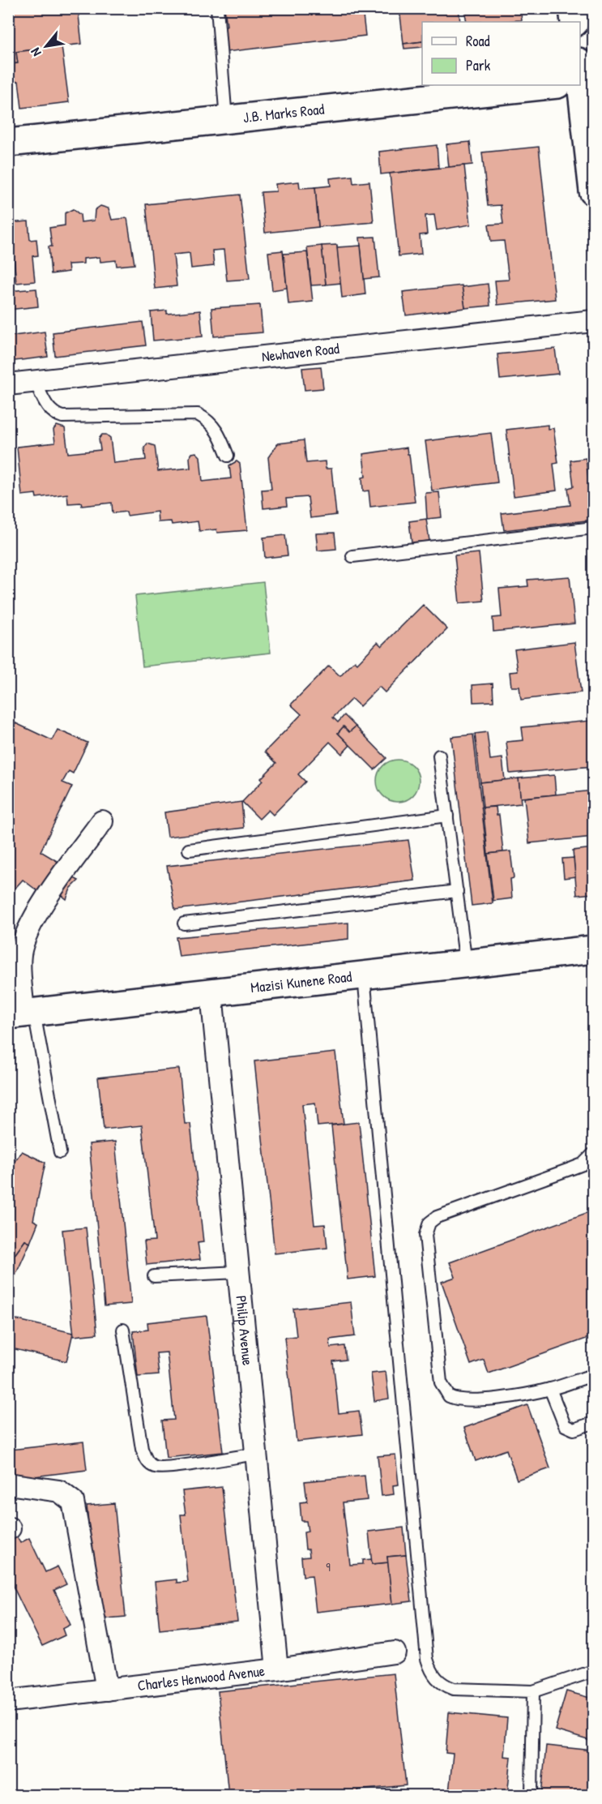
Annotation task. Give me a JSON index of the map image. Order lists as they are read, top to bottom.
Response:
{
  "streets": {
    "street": [
      "J.B. Marks Road",
      "Newhaven Road",
      "Mazisi Kunene Road",
      "Philip Avenue",
      "Charles Henwood Avenue"
    ]
  },
  "crossings": [
    ["Mazisi Kunene Road", "Philip Avenue"],
    ["Philip Avenue", "Charles Henwood Avenue"]
  ],
  "house_numbers": ["9"],
  "legend": ["Road", "Park"],
  "north": "bottom left"
}
